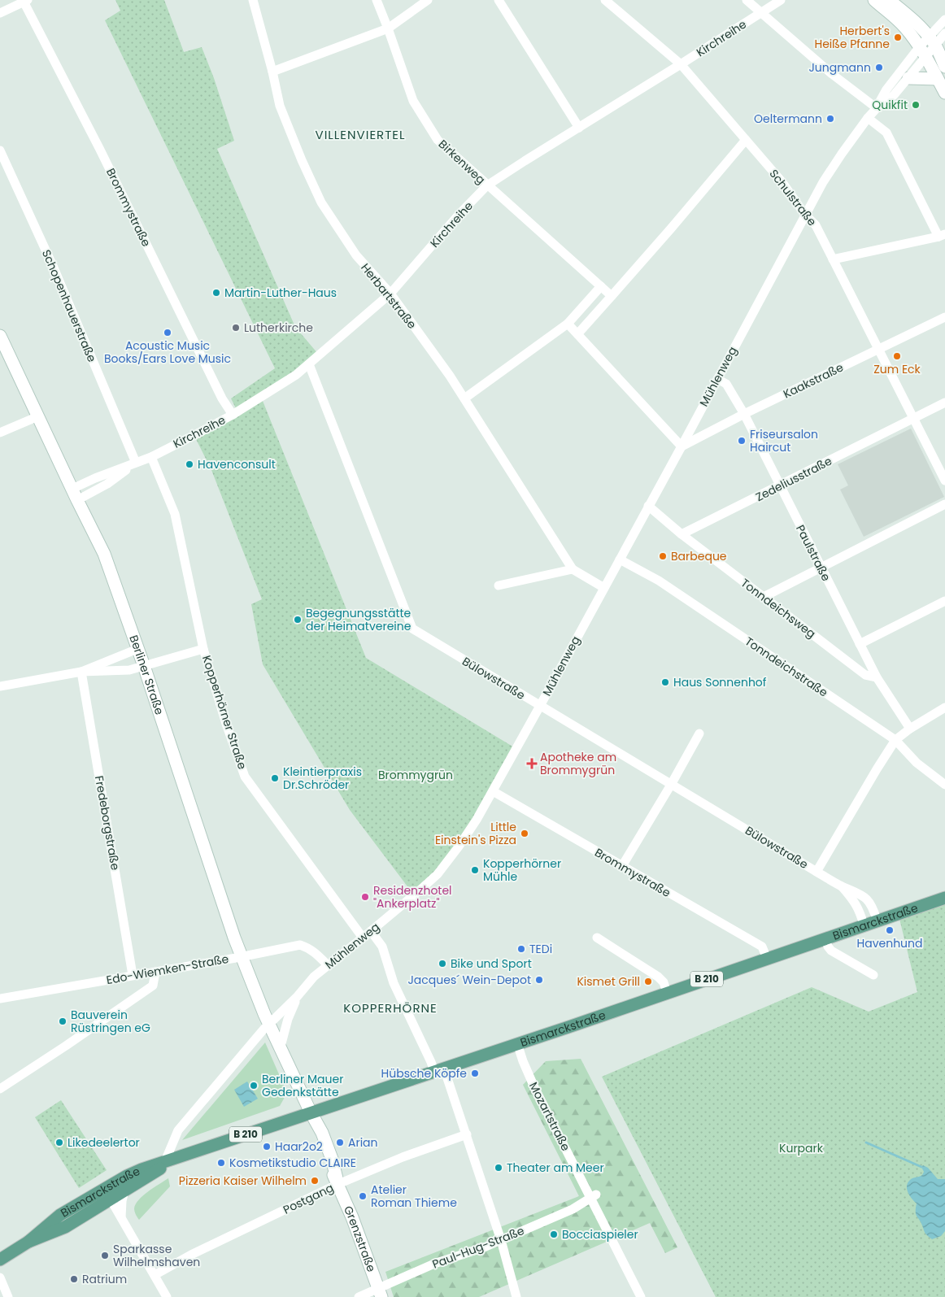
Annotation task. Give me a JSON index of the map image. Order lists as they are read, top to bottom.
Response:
{
  "streets": {
    "main road": [
      "Berliner Straße",
      "Bismarckstraße",
      "B 210",
      "Grenzstraße"
    ],
    "street": [
      "Kirchreihe",
      "Birkenweg",
      "Schulstraße",
      "Brommystraße",
      "Herbartstraße",
      "Schopenhauerstraße",
      "Mühlenweg",
      "Kaakstraße",
      "Zedeliusstraße",
      "Paulstraße",
      "Tonndeichsweg",
      "Tonndeichstraße",
      "Bülowstraße",
      "Kopperhörner Straße",
      "Fredeborgstraße",
      "Edo-Wiemken-Straße",
      "Mozartstraße",
      "Postgang",
      "Paul-Hug-Straße"
    ]
  },
  "crossings": [
    ["Kirchreihe", "Birkenweg"],
    ["Kirchreihe", "Schulstraße"],
    ["Kirchreihe", "Brommystraße"],
    ["Kirchreihe", "Herbartstraße"],
    ["Kirchreihe", "Schopenhauerstraße"],
    ["Kirchreihe", "Berliner Straße"],
    ["Kirchreihe", "Bülowstraße"],
    ["Kirchreihe", "Kopperhörner Straße"],
    ["Schulstraße", "Mühlenweg"],
    ["Schulstraße", "Kaakstraße"],
    ["Schulstraße", "Zedeliusstraße"],
    ["Brommystraße", "Mühlenweg"],
    ["Brommystraße", "Bismarckstraße"],
    ["Herbartstraße", "Mühlenweg"],
    ["Mühlenweg", "Kaakstraße"],
    ["Mühlenweg", "Paulstraße"],
    ["Mühlenweg", "Tonndeichstraße"],
    ["Mühlenweg", "Berliner Straße"],
    ["Mühlenweg", "Bülowstraße"],
    ["Mühlenweg", "Kopperhörner Straße"],
    ["Mühlenweg", "Bismarckstraße"],
    ["Mühlenweg", "Edo-Wiemken-Straße"],
    ["Kaakstraße", "Paulstraße"],
    ["Zedeliusstraße", "Paulstraße"],
    ["Zedeliusstraße", "Tonndeichsweg"],
    ["Paulstraße", "Tonndeichsweg"],
    ["Berliner Straße", "Edo-Wiemken-Straße"],
    ["Berliner Straße", "Grenzstraße"],
    ["Bülowstraße", "Bismarckstraße"],
    ["Fredeborgstraße", "Edo-Wiemken-Straße"],
    ["Bismarckstraße", "Mozartstraße"],
    ["Bismarckstraße", "Grenzstraße"],
    ["Mozartstraße", "Paul-Hug-Straße"],
    ["Postgang", "Grenzstraße"],
    ["Grenzstraße", "Paul-Hug-Straße"]
  ],
  "districts": ["VILLENVIERTEL", "KOPPERHÖRNE"],
  "parks": ["Brommygrün", "Kurpark"],
  "places": {
    "other": [
      "Herbert's Heiße Pfanne",
      "Jungmann",
      "Quikfit",
      "Oeltermann",
      "Martin-Luther-Haus",
      "Lutherkirche",
      "Acoustic Music Books/Ears Love Music",
      "Zum Eck",
      "Friseursalon Haircut",
      "Havenconsult",
      "Barbeque",
      "Begegnungsstätte der Heimatvereine",
      "Haus Sonnenhof",
      "Kleintierpraxis Dr.Schröder",
      "Little Einstein's Pizza",
      "Kopperhörner Mühle",
      "Residenzhotel \"Ankerplatz\"",
      "Havenhund",
      "TEDi",
      "Bike und Sport",
      "Jacques´ Wein-Depot",
      "Kismet Grill",
      "Bauverein Rüstringen eG",
      "Hübsche Köpfe",
      "Berliner Mauer Gedenkstätte",
      "Likedeelertor",
      "Arian",
      "Haar2o2",
      "Kosmetikstudio CLAIRE",
      "Theater am Meer",
      "Pizzeria Kaiser Wilhelm",
      "Atelier Roman Thieme",
      "Bocciaspieler",
      "Sparkasse Wilhelmshaven",
      "Ratrium"
    ],
    "health": ["Apotheke am Brommygrün"]
  }
}
